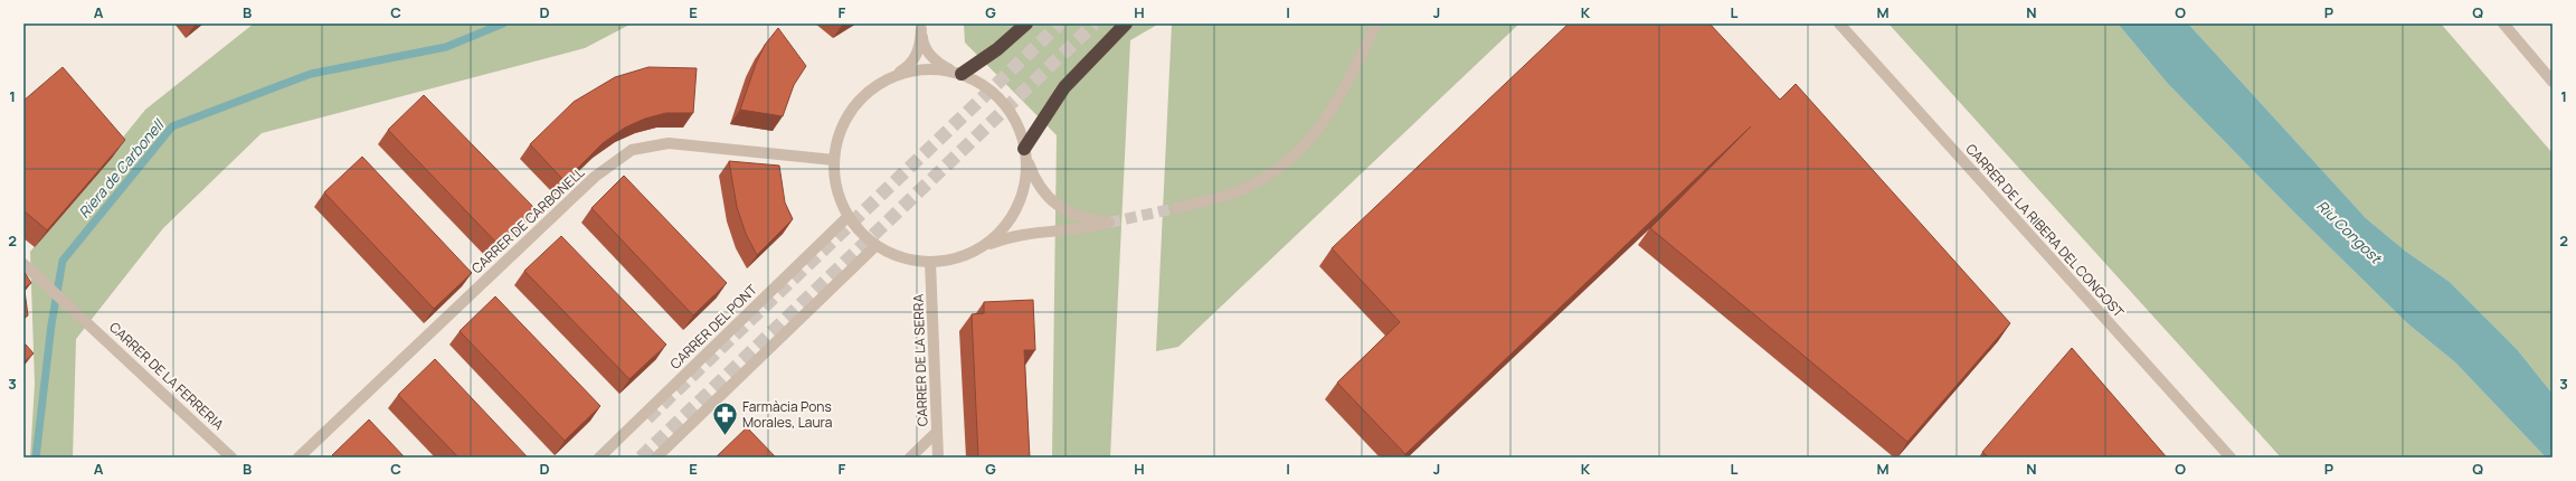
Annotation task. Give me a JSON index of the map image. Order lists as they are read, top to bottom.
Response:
{
  "streets": {
    "street": [
      "CARRER DE CARBONELL",
      "CARRER DE LA RIBERA DEL CONGOST",
      "CARRER DEL PONT",
      "CARRER DE LA SERRA",
      "CARRER DE LA FERRERIA"
    ]
  },
  "water": ["Riera de Carbonell", "Riu Congost"],
  "places": {
    "pharmacy": ["Farmàcia Pons Morales, Laura"]
  },
  "grid": {
    "columns": [
      "A",
      "B",
      "C",
      "D",
      "E",
      "F",
      "G",
      "H",
      "I",
      "J",
      "K",
      "L",
      "M",
      "N",
      "O",
      "P",
      "Q"
    ],
    "rows": ["1", "2", "3"]
  }
}
